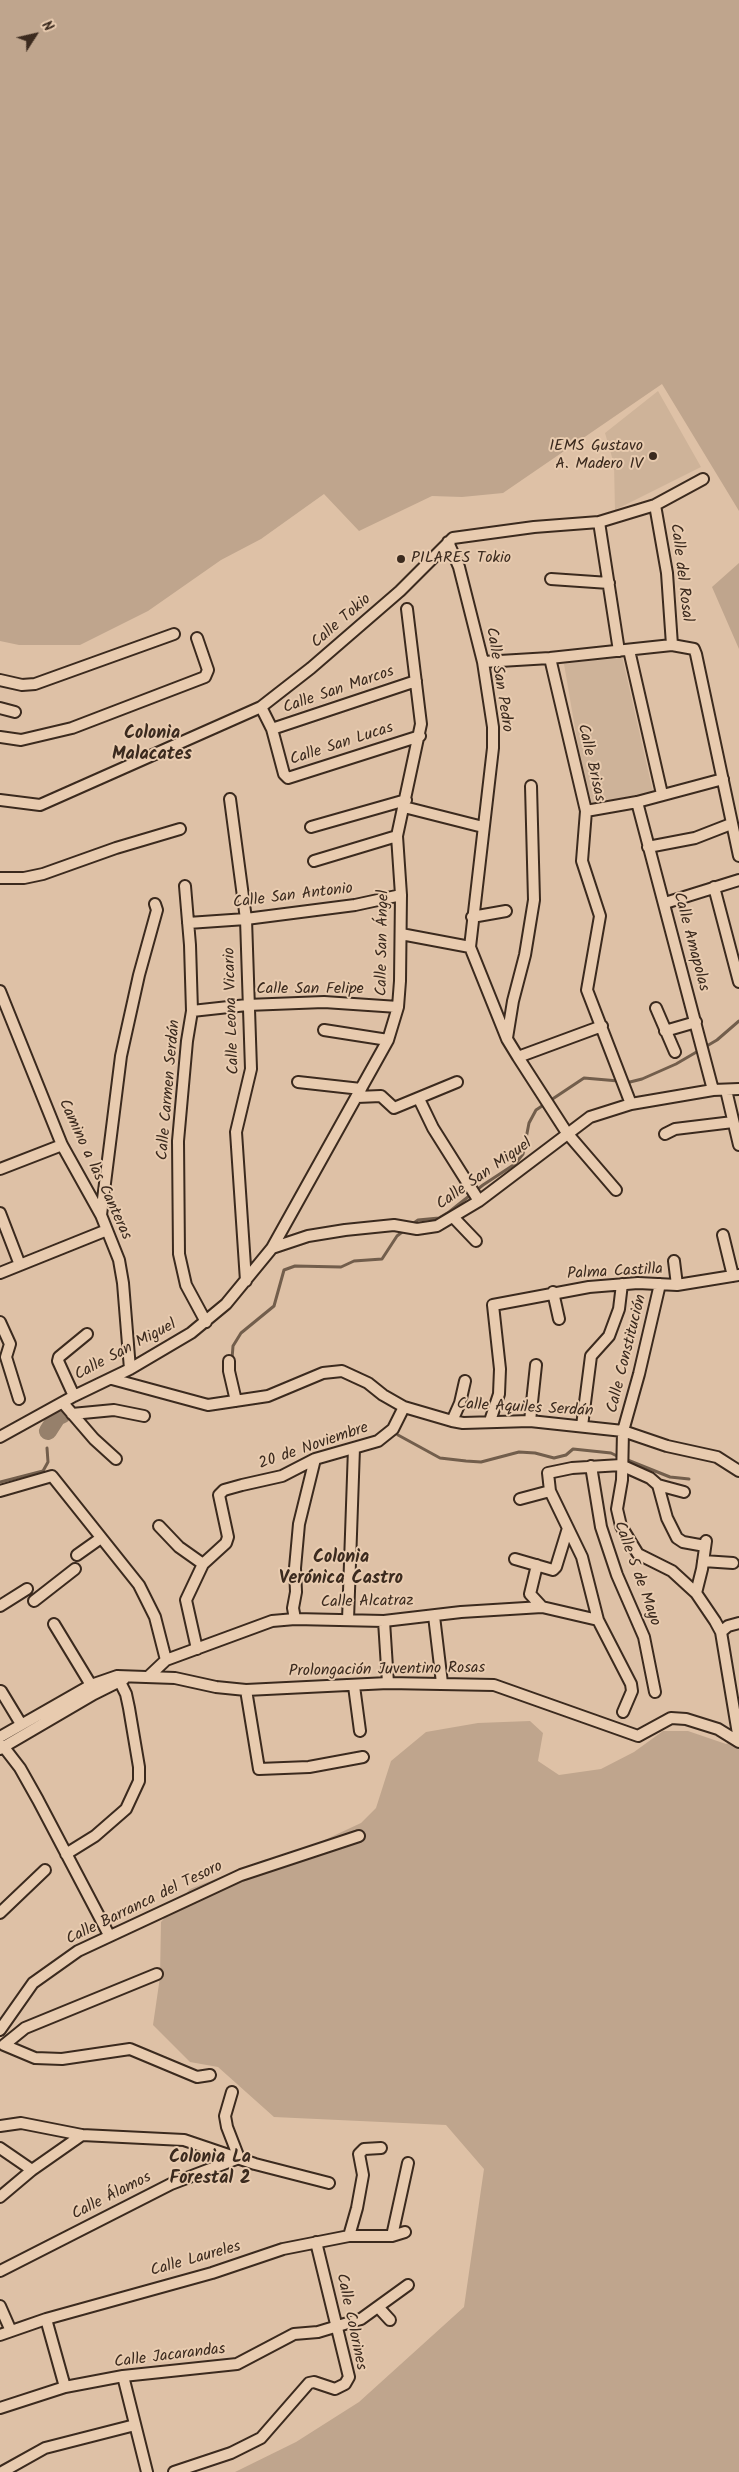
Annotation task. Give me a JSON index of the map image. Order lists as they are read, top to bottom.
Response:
{
  "streets": {
    "street": [
      "Calle del Rosal",
      "Calle Tokio",
      "Calle San Pedro",
      "Calle San Marcos",
      "Calle San Lucas",
      "Calle Brisas",
      "Calle San Antonio",
      "Calle Amapolas",
      "Calle San Ángel",
      "Calle San Felipe",
      "Calle Leona Vicario",
      "Calle Carmen Serdán",
      "Camino a las Canteras",
      "Calle San Miguel",
      "Palma Castilla",
      "Calle Constitución",
      "Calle Aquiles Serdán",
      "20 de Noviembre",
      "Calle 5 de Mayo",
      "Calle Alcatraz",
      "Prolongación Juventino Rosas",
      "Calle Barranca del Tesoro",
      "Calle Álamos",
      "Calle Laureles",
      "Calle Colorines",
      "Calle Jacarandas"
    ]
  },
  "crossings": [
    ["Calle del Rosal", "Calle Tokio"],
    ["Calle Tokio", "Calle San Pedro"],
    ["Calle Tokio", "Calle San Lucas"],
    ["Calle San Pedro", "Calle San Miguel"],
    ["Calle San Marcos", "Calle San Lucas"],
    ["Calle San Marcos", "Calle San Ángel"],
    ["Calle San Lucas", "Calle San Ángel"],
    ["Calle Brisas", "Calle San Miguel"],
    ["Calle San Antonio", "Calle San Ángel"],
    ["Calle San Antonio", "Calle Leona Vicario"],
    ["Calle San Antonio", "Calle Carmen Serdán"],
    ["Calle Amapolas", "Calle San Miguel"],
    ["Calle San Ángel", "Calle San Felipe"],
    ["Calle San Ángel", "Calle San Miguel"],
    ["Calle San Felipe", "Calle Leona Vicario"],
    ["Calle San Felipe", "Calle Carmen Serdán"],
    ["Calle Leona Vicario", "Calle San Miguel"],
    ["Calle Carmen Serdán", "Calle San Miguel"],
    ["Camino a las Canteras", "Calle San Miguel"],
    ["Calle San Miguel", "Calle Aquiles Serdán"],
    ["Palma Castilla", "Calle Constitución"],
    ["Palma Castilla", "Calle Aquiles Serdán"],
    ["Calle Constitución", "Calle Aquiles Serdán"],
    ["Calle Aquiles Serdán", "20 de Noviembre"],
    ["Calle Alcatraz", "Prolongación Juventino Rosas"],
    ["Calle Laureles", "Calle Colorines"],
    ["Calle Colorines", "Calle Jacarandas"]
  ],
  "districts": ["Colonia Malacates", "Colonia Verónica Castro", "Colonia La Forestal 2"],
  "places": ["IEMS Gustavo A. Madero IV", "PILARES Tokio"],
  "north": "top right"
}
